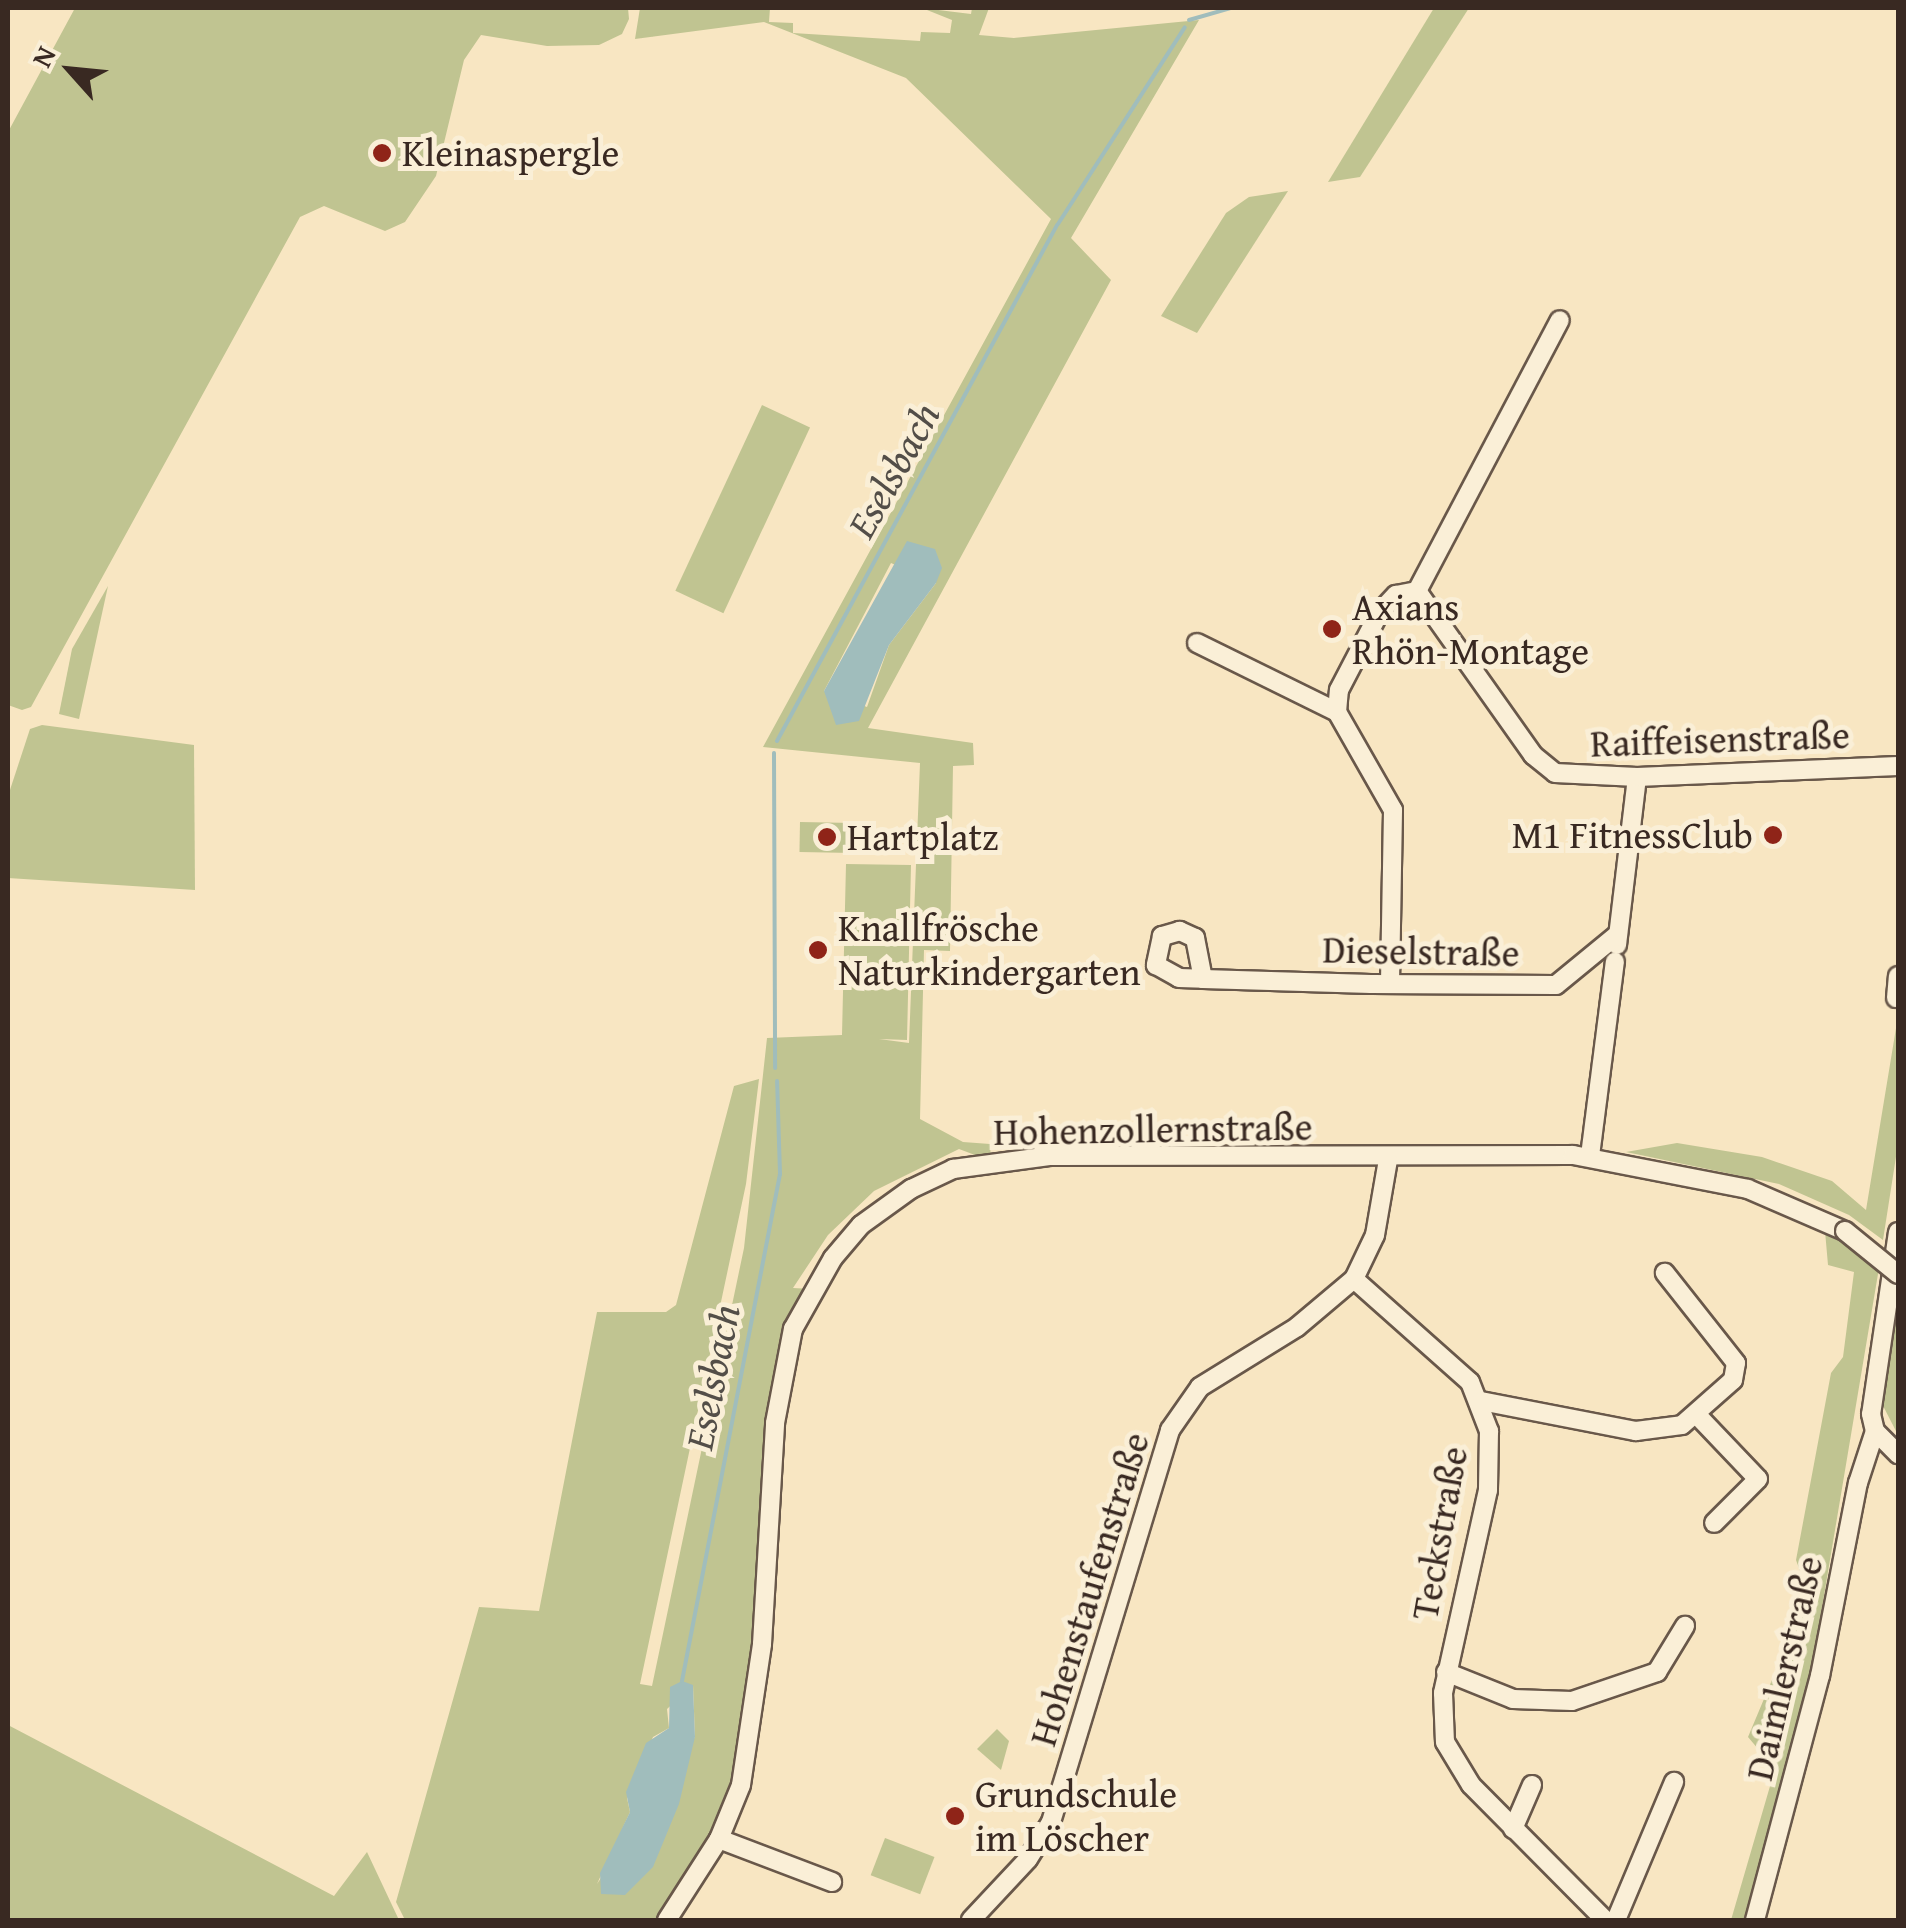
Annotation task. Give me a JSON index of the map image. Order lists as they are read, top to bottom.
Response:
{
  "streets": {
    "street": [
      "Raiffeisenstraße",
      "Dieselstraße",
      "Hohenzollernstraße",
      "Teckstraße",
      "Hohenstaufenstraße",
      "Daimlerstraße"
    ]
  },
  "crossings": [
    ["Hohenzollernstraße", "Hohenstaufenstraße"],
    ["Teckstraße", "Hohenstaufenstraße"]
  ],
  "water": ["Eselsbach"],
  "places": [
    "Kleinaspergle",
    "Axians Rhön-Montage",
    "M1 FitnessClub",
    "Hartplatz",
    "Knallfrösche Naturkindergarten",
    "Grundschule im Löscher"
  ],
  "north": "top left"
}
